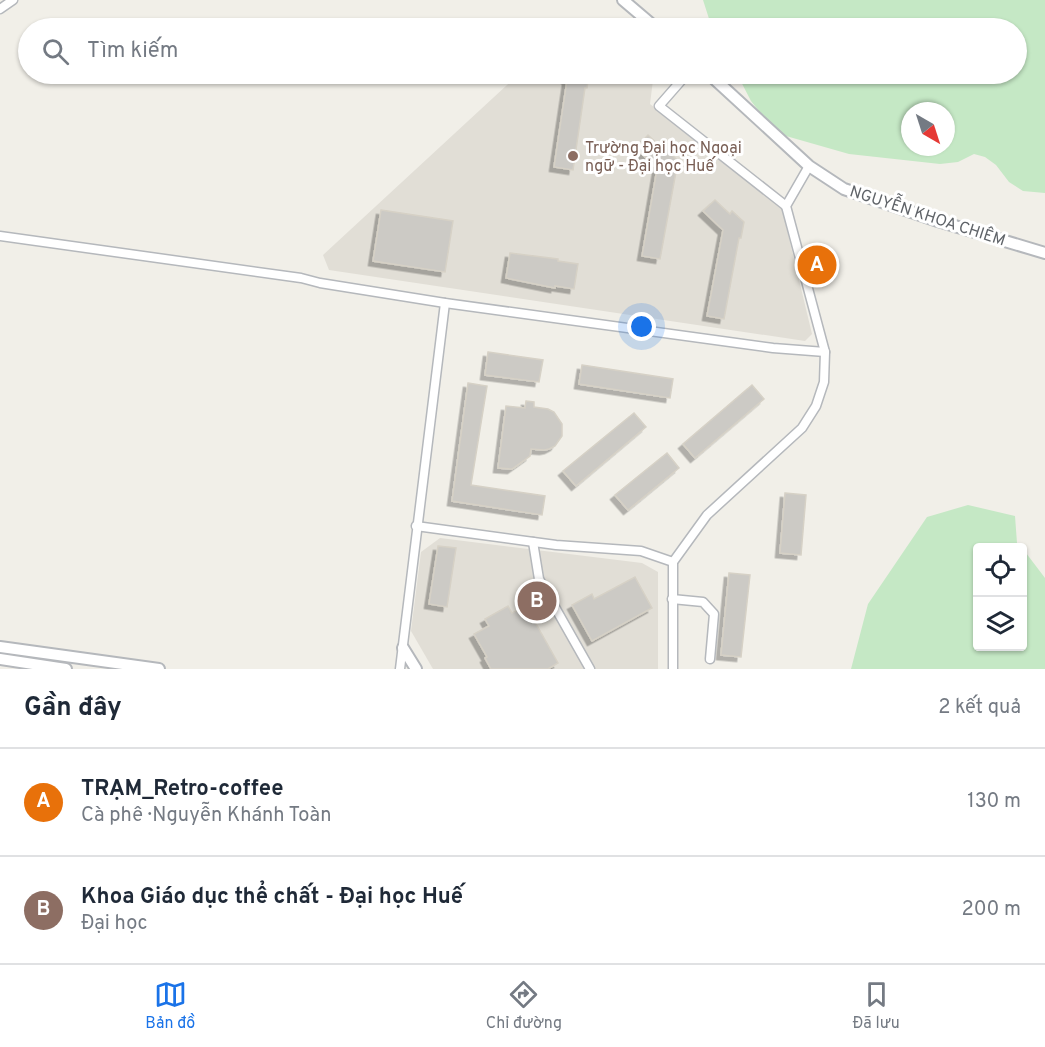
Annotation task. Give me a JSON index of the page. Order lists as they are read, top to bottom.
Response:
{
  "streets": {
    "street": ["NGUYỄN KHOA CHIÊM"]
  },
  "places": ["Trường Đại học Ngoại ngữ - Đại học Huế"],
  "north": "bottom right",
  "page": {
    "search": "Tìm kiếm",
    "pins": ["A", "B"],
    "heading": ["Gần đây", "2 kết quả"],
    "list": [
      {
        "mark": "A",
        "name": "TRẠM_Retro-coffee",
        "note": "Cà phê · Nguyễn Khánh Toàn",
        "value": "130 m"
      },
      {
        "mark": "B",
        "name": "Khoa Giáo dục thể chất - Đại học Huế",
        "note": "Đại học",
        "value": "200 m"
      }
    ],
    "nav": ["Bản đồ", "Chỉ đường", "Đã lưu"]
  }
}
